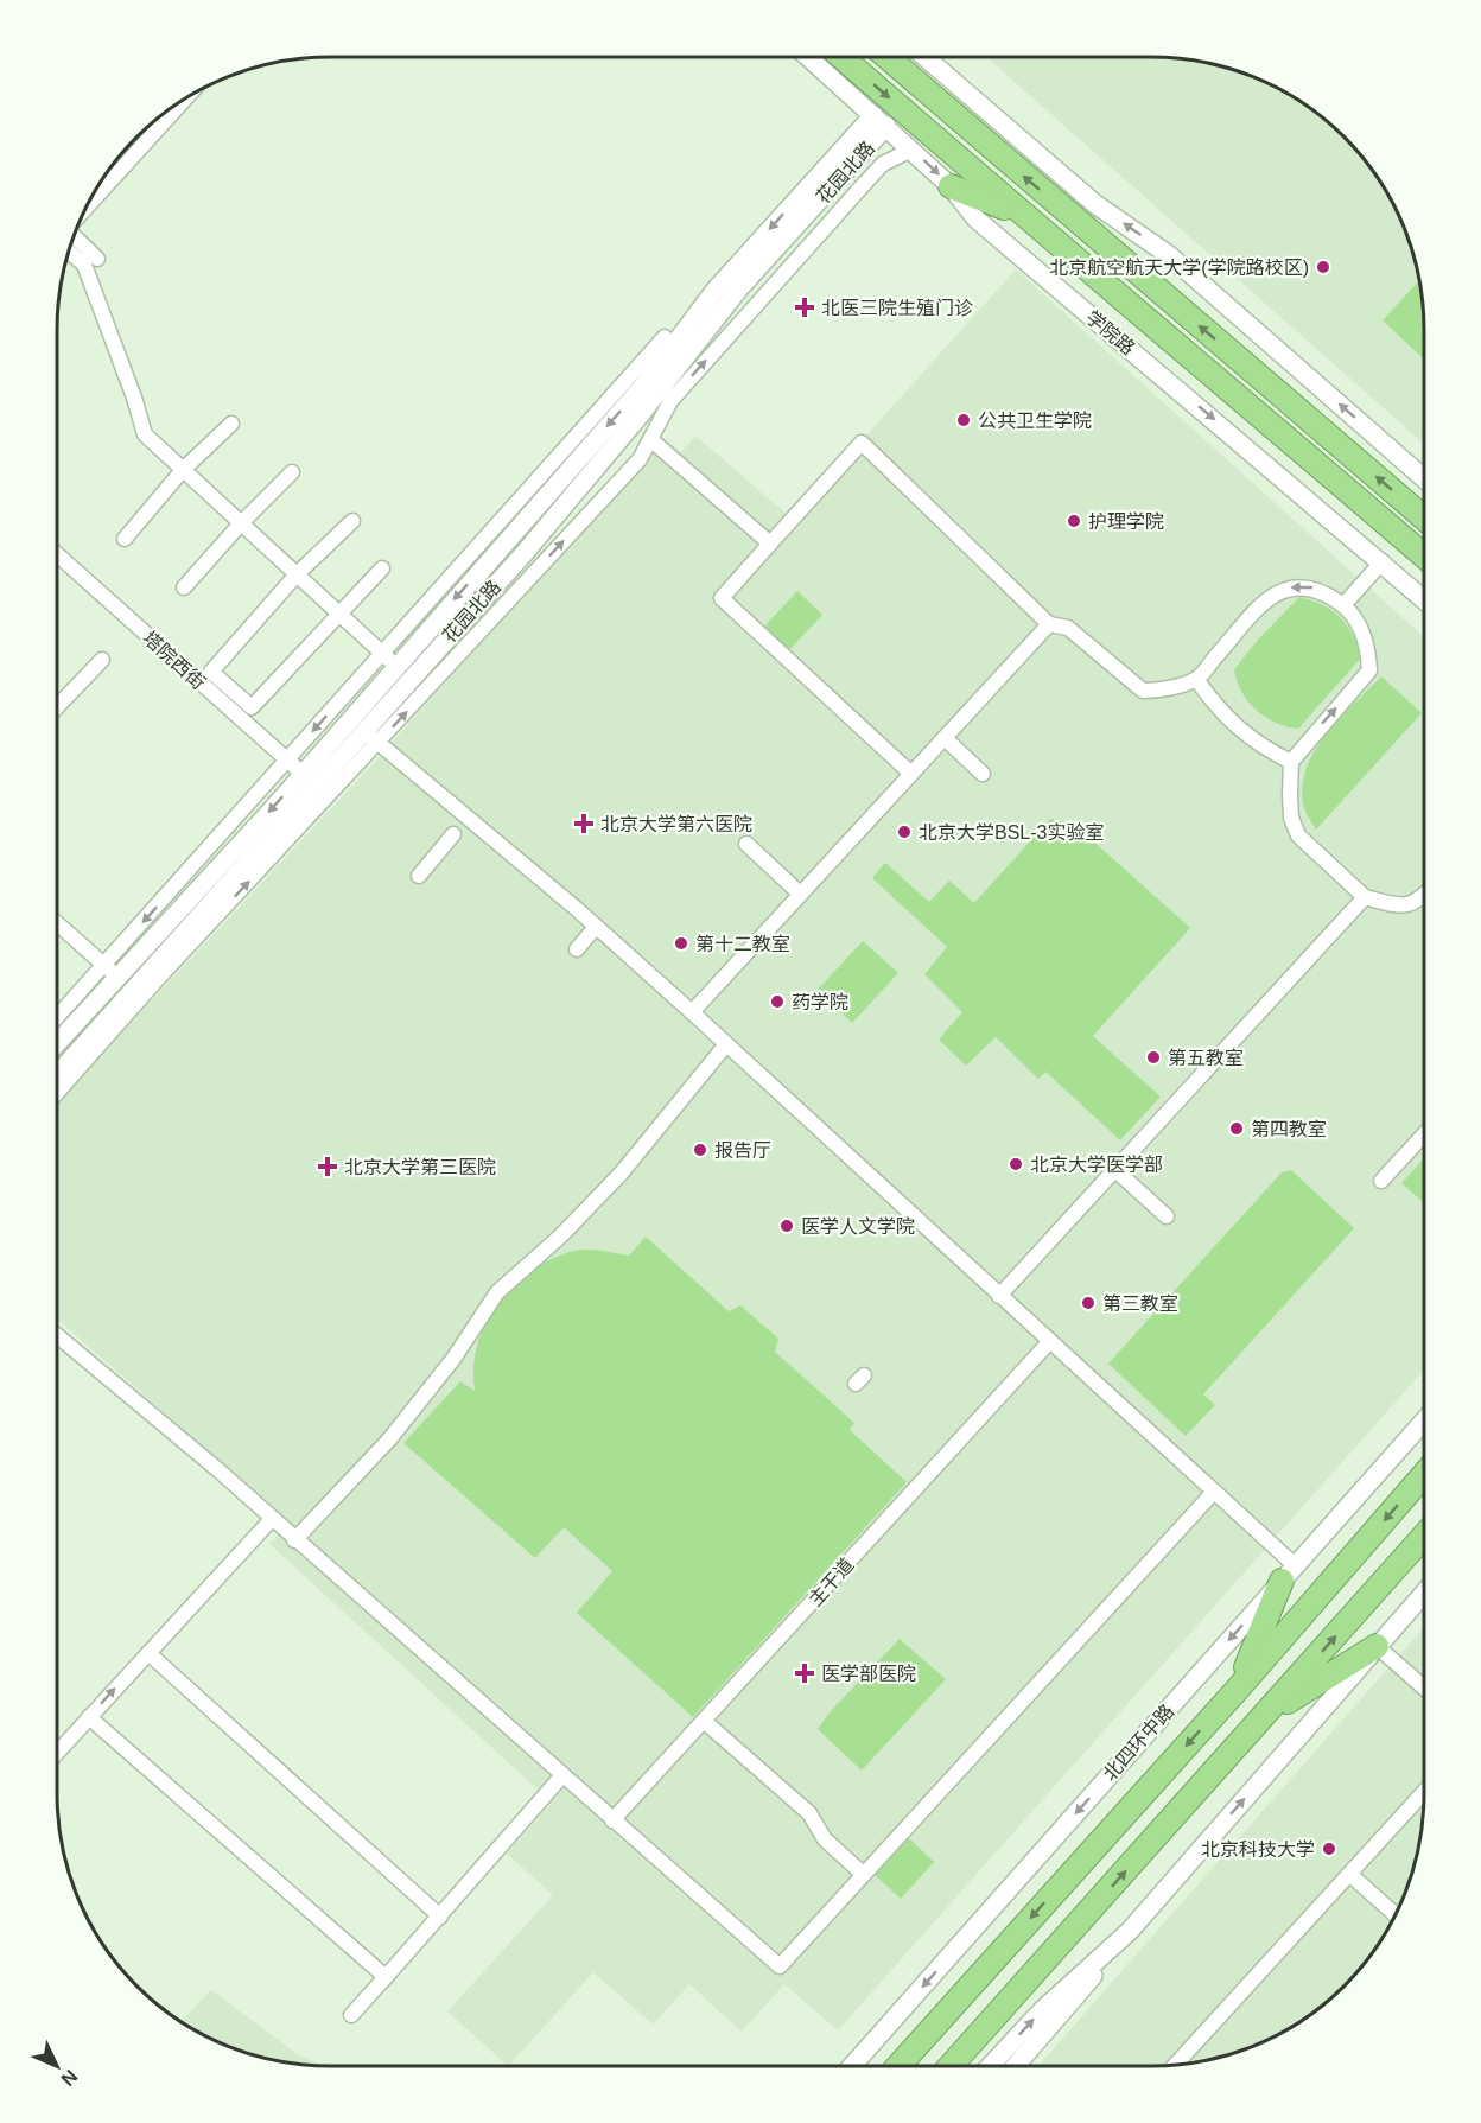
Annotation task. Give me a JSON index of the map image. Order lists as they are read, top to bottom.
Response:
{
  "streets": {
    "highway": ["学院路", "北四环中路"],
    "street": ["花园北路", "塔院西街", "主干道"]
  },
  "crossings": [
    ["花园北路", "学院路"],
    ["花园北路", "塔院西街"]
  ],
  "places": {
    "other": [
      "北京航空航天大学(学院路校区)",
      "公共卫生学院",
      "护理学院",
      "北京大学BSL-3实验室",
      "第十二教室",
      "药学院",
      "第五教室",
      "第四教室",
      "报告厅",
      "北京大学医学部",
      "医学人文学院",
      "第三教室",
      "北京科技大学"
    ],
    "health": [
      "北医三院生殖门诊",
      "北京大学第六医院",
      "北京大学第三医院",
      "医学部医院"
    ]
  },
  "north": "bottom right"
}
